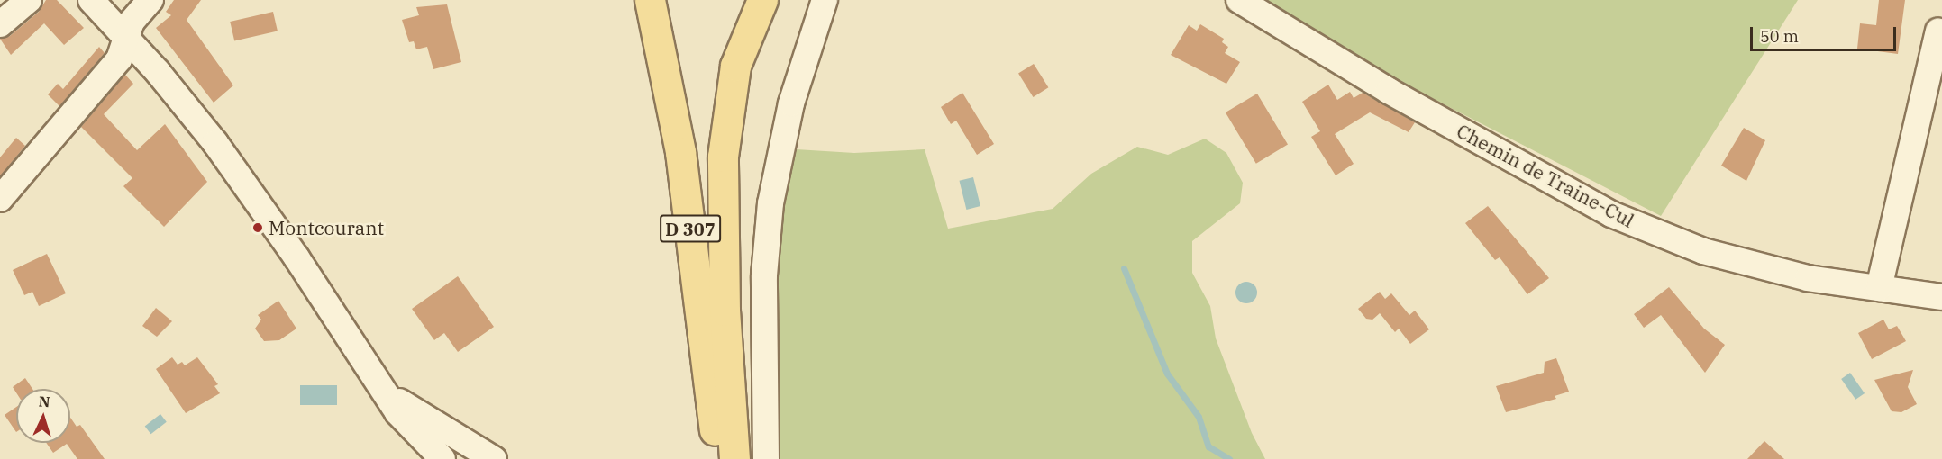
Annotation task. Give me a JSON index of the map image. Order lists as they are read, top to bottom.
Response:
{
  "streets": {
    "main road": ["D 307"],
    "street": ["Chemin de Traine-Cul"]
  },
  "places": ["Montcourant"],
  "scale_bar": "50 m",
  "north": "top"
}
